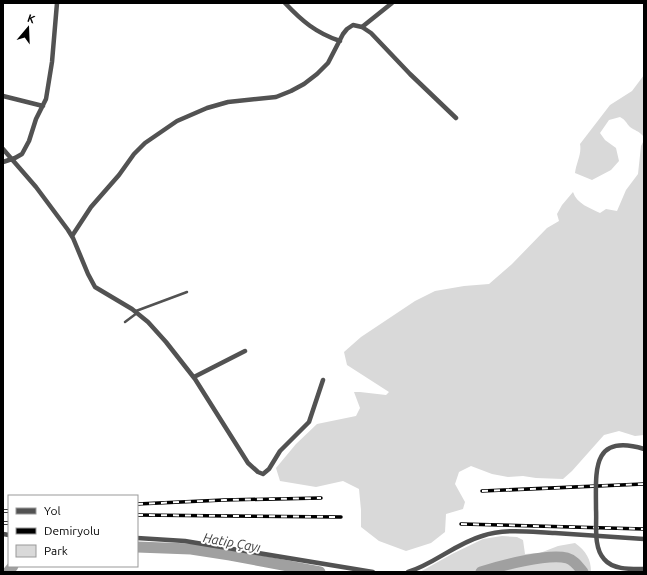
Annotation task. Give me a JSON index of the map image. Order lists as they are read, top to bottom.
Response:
{
  "water": ["Hatip Çayı"],
  "legend": ["Yol", "Demiryolu", "Park"],
  "north": "top"
}
